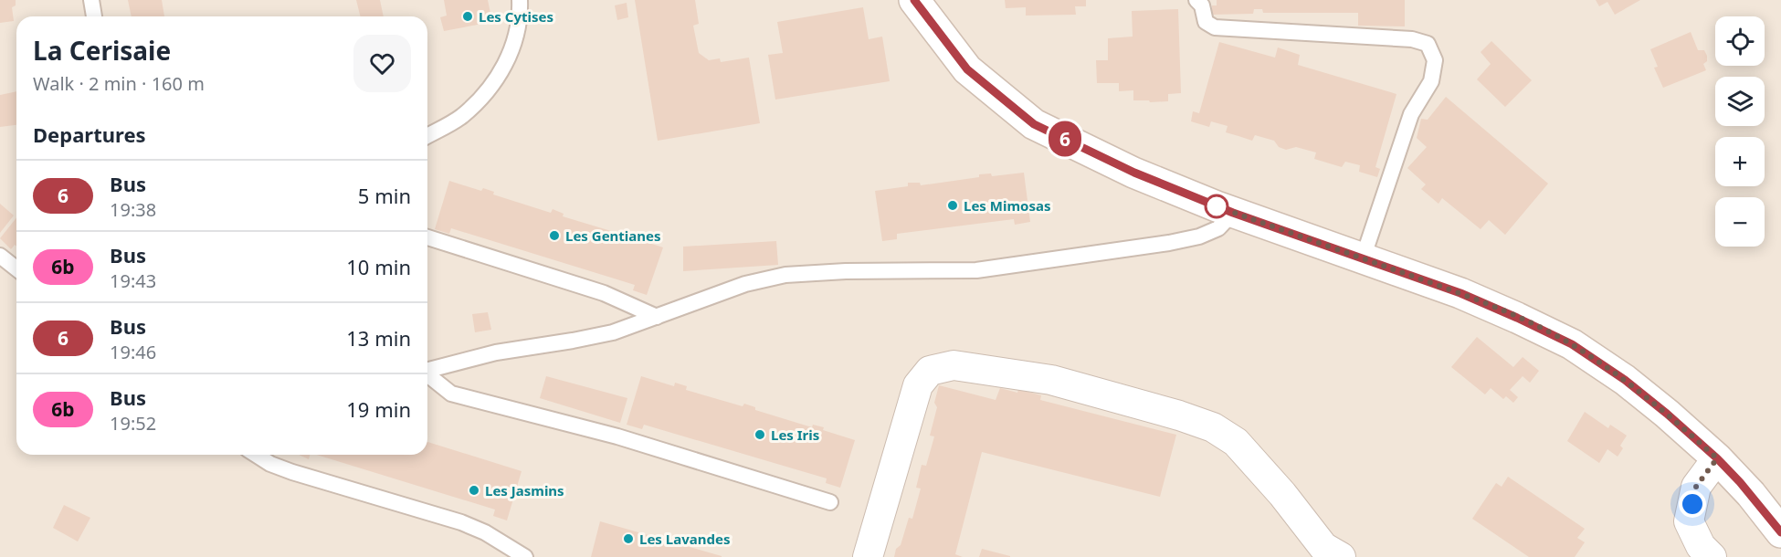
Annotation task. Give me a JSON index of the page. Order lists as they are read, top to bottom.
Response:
{
  "places": [
    "Les Cytises",
    "Les Mimosas",
    "Les Gentianes",
    "Les Iris",
    "Les Jasmins",
    "Les Lavandes"
  ],
  "lines": ["bus line 6"],
  "page": {
    "on_map": "6",
    "map_buttons": ["+", "−"],
    "heading": [
      ["La Cerisaie", "Walk · 2 min · 160 m"],
      "Departures"
    ],
    "list": [
      {
        "mark": "6",
        "name": "Bus",
        "note": "19:38",
        "value": "5 min"
      },
      {
        "mark": "6b",
        "name": "Bus",
        "note": "19:43",
        "value": "10 min"
      },
      {
        "mark": "6",
        "name": "Bus",
        "note": "19:46",
        "value": "13 min"
      },
      {
        "mark": "6b",
        "name": "Bus",
        "note": "19:52",
        "value": "19 min"
      }
    ]
  }
}
